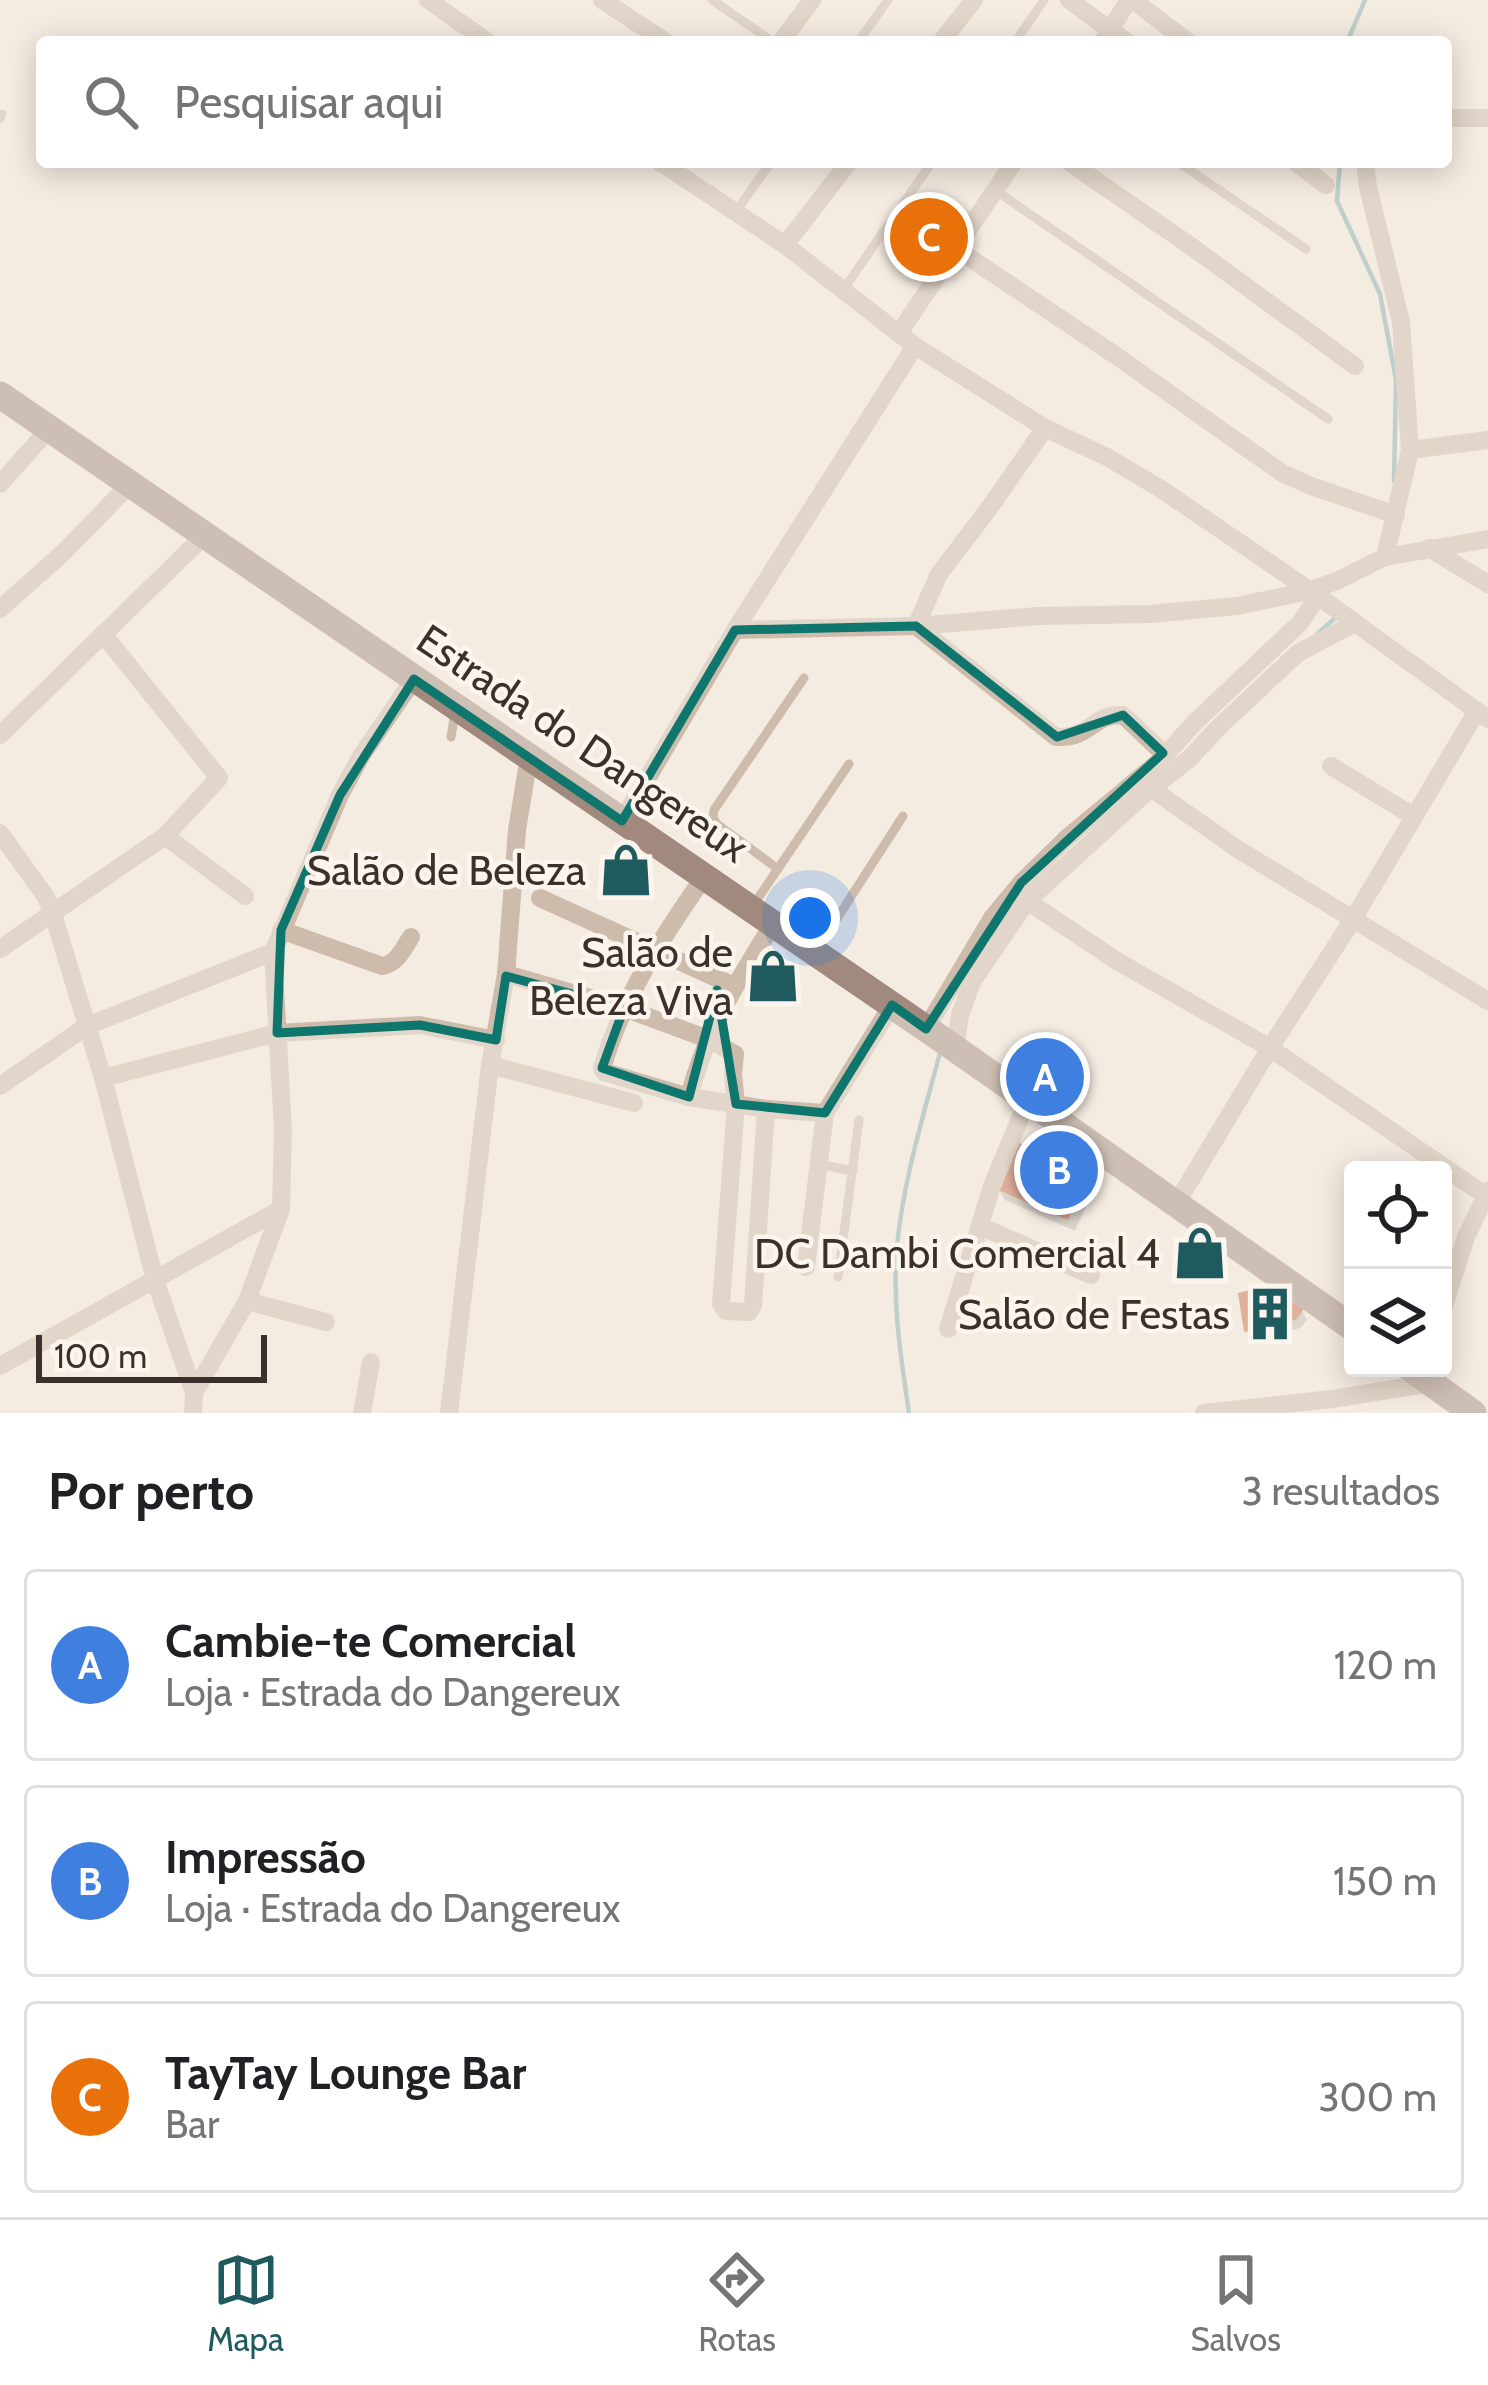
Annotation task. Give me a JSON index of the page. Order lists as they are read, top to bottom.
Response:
{
  "streets": {
    "main road": ["Estrada do Dangereux"]
  },
  "places": {
    "shop": ["Salão de Beleza", "Salão de Beleza Viva", "DC Dambi Comercial 4"],
    "building": ["Salão de Festas"]
  },
  "scale_bar": "100 m",
  "page": {
    "search": "Pesquisar aqui",
    "pins": ["C", "A", "B"],
    "scale": "100 m",
    "heading": ["Por perto", "3 resultados"],
    "list": [
      {
        "mark": "A",
        "name": "Cambie-te Comercial",
        "note": "Loja · Estrada do Dangereux",
        "value": "120 m"
      },
      {
        "mark": "B",
        "name": "Impressão",
        "note": "Loja · Estrada do Dangereux",
        "value": "150 m"
      },
      {
        "mark": "C",
        "name": "TayTay Lounge Bar",
        "note": "Bar",
        "value": "300 m"
      }
    ],
    "nav": ["Mapa", "Rotas", "Salvos"]
  }
}
